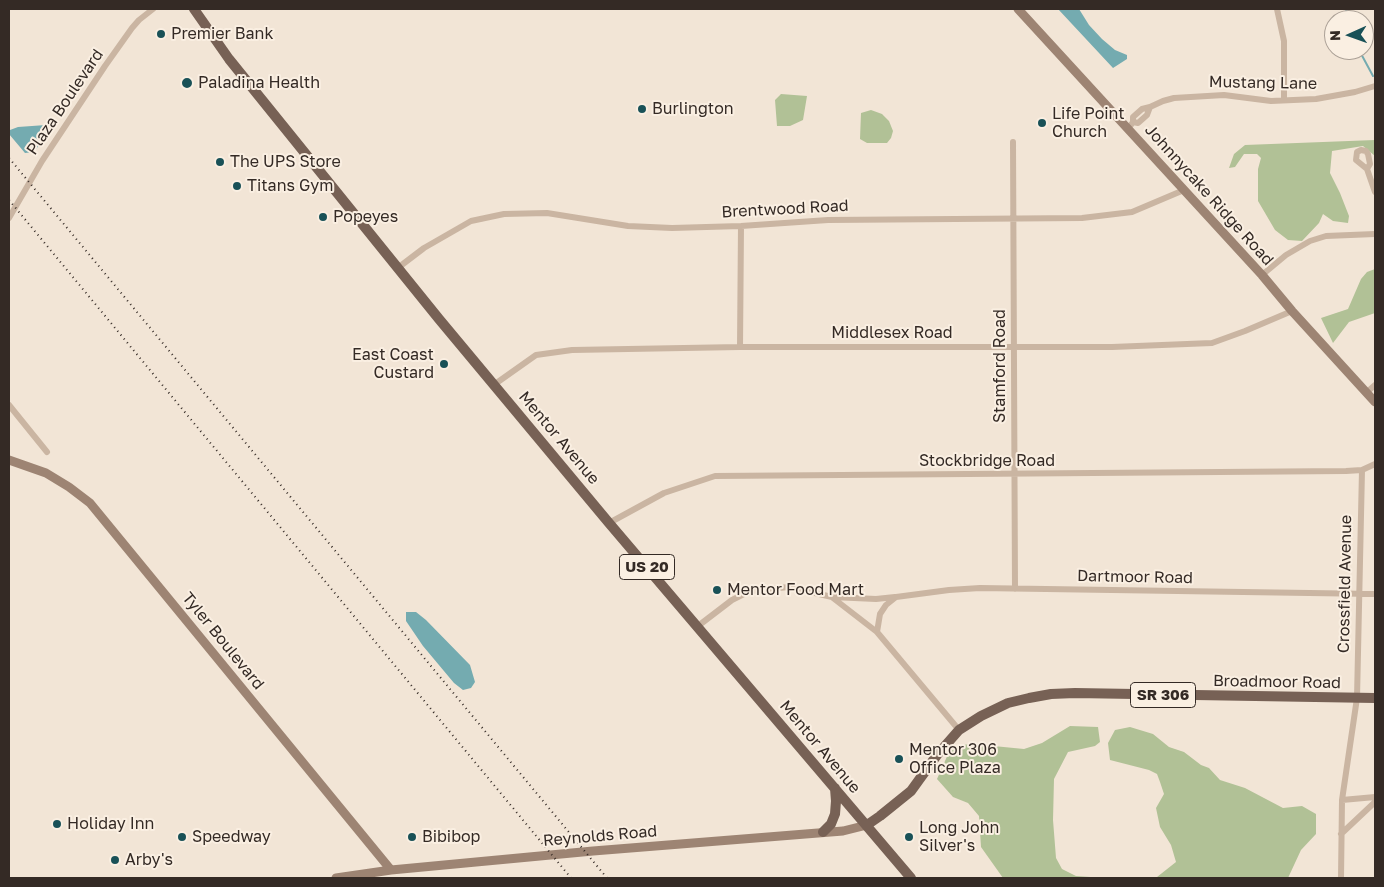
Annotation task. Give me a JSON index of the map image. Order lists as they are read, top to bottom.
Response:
{
  "streets": {
    "main road": [
      "Johnnycake Ridge Road",
      "Mentor Avenue",
      "US 20",
      "Tyler Boulevard",
      "Broadmoor Road",
      "SR 306",
      "Reynolds Road"
    ],
    "street": [
      "Mustang Lane",
      "Plaza Boulevard",
      "Brentwood Road",
      "Middlesex Road",
      "Stamford Road",
      "Stockbridge Road",
      "Dartmoor Road",
      "Crossfield Avenue"
    ]
  },
  "crossings": [
    ["Mustang Lane", "Johnnycake Ridge Road"],
    ["Johnnycake Ridge Road", "Brentwood Road"],
    ["Johnnycake Ridge Road", "Middlesex Road"],
    ["Brentwood Road", "Stamford Road"],
    ["Brentwood Road", "Mentor Avenue"],
    ["Middlesex Road", "Stamford Road"],
    ["Middlesex Road", "Mentor Avenue"],
    ["Stamford Road", "Stockbridge Road"],
    ["Stamford Road", "Dartmoor Road"],
    ["Mentor Avenue", "Stockbridge Road"],
    ["Mentor Avenue", "Dartmoor Road"],
    ["Mentor Avenue", "Broadmoor Road"],
    ["Mentor Avenue", "Reynolds Road"],
    ["Stockbridge Road", "Crossfield Avenue"],
    ["Dartmoor Road", "Crossfield Avenue"],
    ["Crossfield Avenue", "Broadmoor Road"],
    ["Tyler Boulevard", "Reynolds Road"],
    ["Broadmoor Road", "Reynolds Road"]
  ],
  "places": [
    "Premier Bank",
    "Paladina Health",
    "Burlington",
    "Life Point Church",
    "The UPS Store",
    "Titans Gym",
    "Popeyes",
    "East Coast Custard",
    "Mentor Food Mart",
    "Mentor 306 Office Plaza",
    "Holiday Inn",
    "Speedway",
    "Bibibop",
    "Long John Silver's",
    "Arby's"
  ],
  "north": "left"
}
